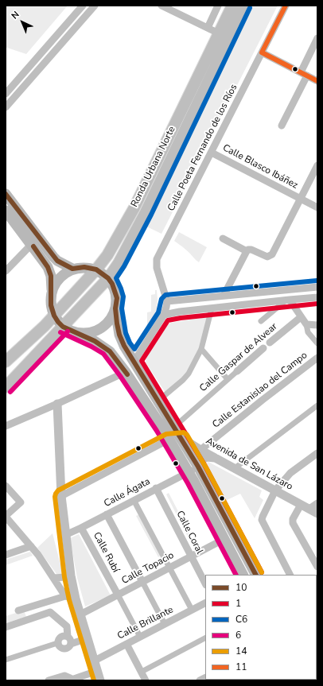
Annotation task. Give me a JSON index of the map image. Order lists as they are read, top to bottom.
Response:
{
  "streets": {
    "main road": ["Ronda Urbana Norte"],
    "street": [
      "Calle Poeta Fernando de los Ríos",
      "Calle Blasco Ibáñez",
      "Calle Gaspar de Alvear",
      "Calle Estanislao del Campo",
      "Avenida de San Lázaro",
      "Calle Ágata",
      "Calle Coral",
      "Calle Rubí",
      "Calle Topacio",
      "Calle Brillante"
    ]
  },
  "crossings": [
    ["Calle Poeta Fernando de los Ríos", "Calle Blasco Ibáñez"],
    ["Calle Estanislao del Campo", "Avenida de San Lázaro"],
    ["Calle Ágata", "Calle Coral"],
    ["Calle Ágata", "Calle Rubí"],
    ["Calle Coral", "Calle Topacio"],
    ["Calle Rubí", "Calle Topacio"],
    ["Calle Rubí", "Calle Brillante"]
  ],
  "lines": [
    "transit line 11",
    "transit line C6",
    "transit line 10",
    "transit line 1",
    "transit line 6",
    "transit line 14"
  ],
  "legend": [
    "10",
    "1",
    "C6",
    "6",
    "14",
    "11"
  ],
  "north": "top left"
}
